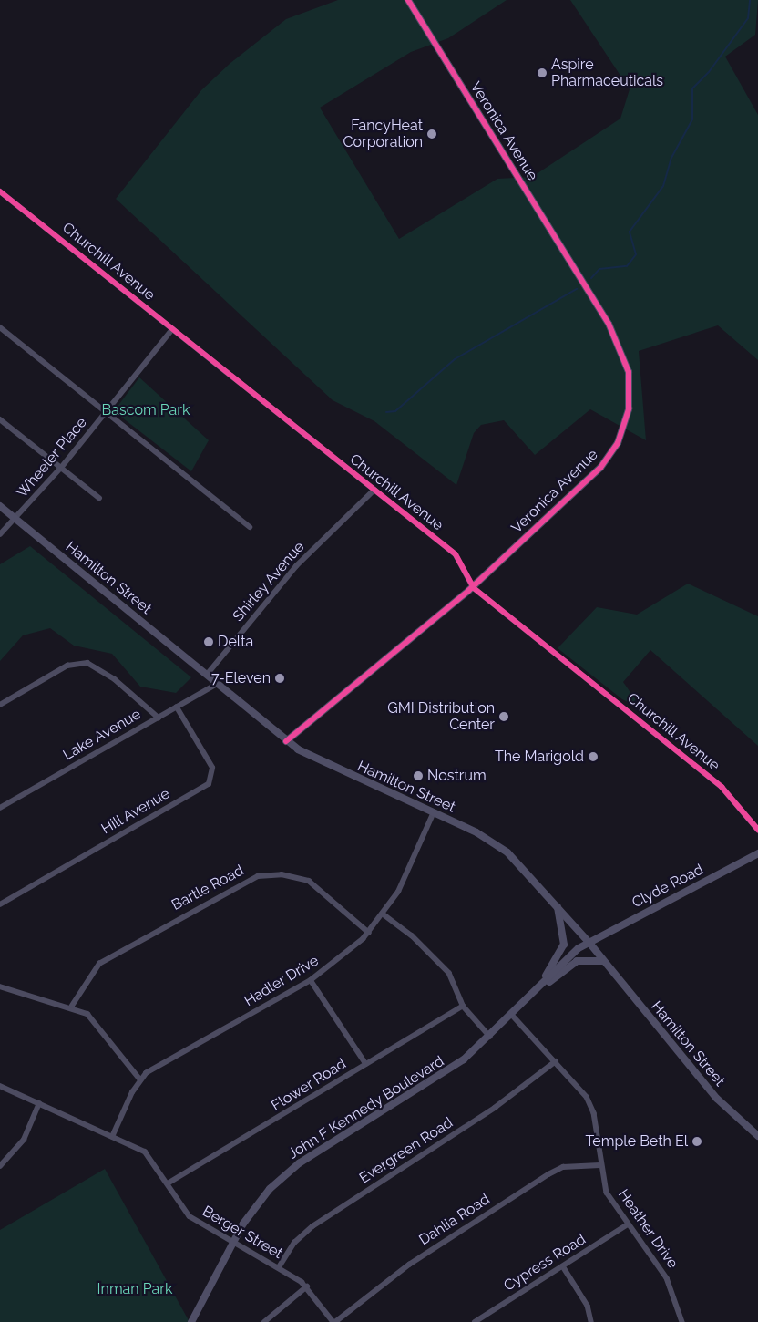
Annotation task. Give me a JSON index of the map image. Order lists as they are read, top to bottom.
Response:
{
  "streets": {
    "street": [
      "Veronica Avenue",
      "Churchill Avenue",
      "Wheeler Place",
      "Hamilton Street",
      "Shirley Avenue",
      "Lake Avenue",
      "Hill Avenue",
      "Clyde Road",
      "Bartle Road",
      "Hadler Drive",
      "Flower Road",
      "John F Kennedy Boulevard",
      "Evergreen Road",
      "Dahlia Road",
      "Heather Drive",
      "Berger Street",
      "Cypress Road"
    ]
  },
  "crossings": [
    ["Veronica Avenue", "Churchill Avenue"],
    ["Veronica Avenue", "Hamilton Street"],
    ["Churchill Avenue", "Wheeler Place"],
    ["Churchill Avenue", "Shirley Avenue"],
    ["Wheeler Place", "Hamilton Street"],
    ["Hamilton Street", "Shirley Avenue"],
    ["Hamilton Street", "Lake Avenue"],
    ["Hamilton Street", "Clyde Road"],
    ["Hamilton Street", "Hadler Drive"],
    ["Hamilton Street", "John F Kennedy Boulevard"],
    ["Lake Avenue", "Hill Avenue"],
    ["Clyde Road", "John F Kennedy Boulevard"],
    ["Bartle Road", "Hadler Drive"],
    ["Flower Road", "Berger Street"],
    ["John F Kennedy Boulevard", "Heather Drive"],
    ["John F Kennedy Boulevard", "Berger Street"],
    ["Evergreen Road", "Heather Drive"],
    ["Evergreen Road", "Berger Street"],
    ["Dahlia Road", "Heather Drive"],
    ["Dahlia Road", "Berger Street"],
    ["Heather Drive", "Cypress Road"]
  ],
  "parks": ["Bascom Park", "Inman Park"],
  "places": [
    "Aspire Pharmaceuticals",
    "FancyHeat Corporation",
    "Delta",
    "7-Eleven",
    "GMI Distribution Center",
    "The Marigold",
    "Nostrum",
    "Temple Beth El"
  ]
}
